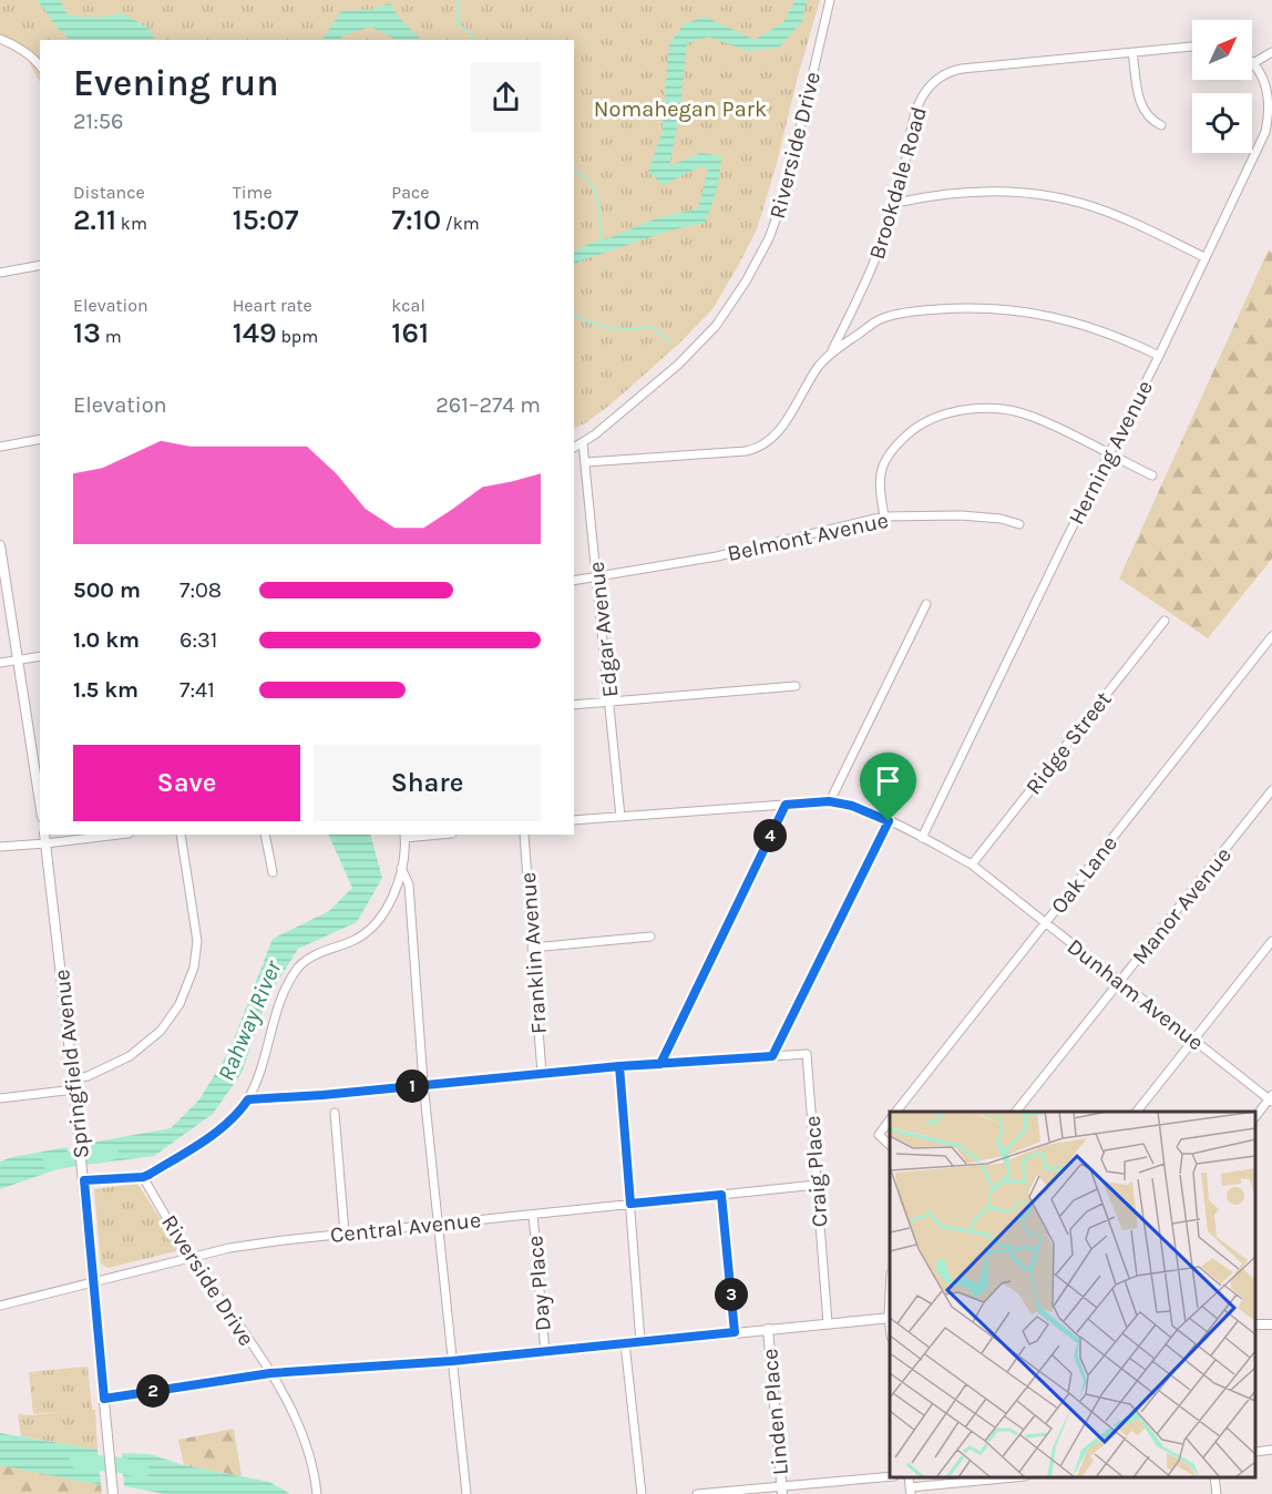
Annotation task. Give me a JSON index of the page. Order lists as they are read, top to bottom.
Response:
{
  "streets": {
    "street": [
      "Riverside Drive",
      "Brookdale Road",
      "Herning Avenue",
      "Belmont Avenue",
      "Edgar Avenue",
      "Ridge Street",
      "Oak Lane",
      "Manor Avenue",
      "Franklin Avenue",
      "Dunham Avenue",
      "Springfield Avenue",
      "Craig Place",
      "Central Avenue",
      "Day Place",
      "Linden Place"
    ]
  },
  "crossings": [
    ["Riverside Drive", "Edgar Avenue"],
    ["Riverside Drive", "Central Avenue"],
    ["Herning Avenue", "Dunham Avenue"],
    ["Belmont Avenue", "Edgar Avenue"],
    ["Edgar Avenue", "Dunham Avenue"],
    ["Ridge Street", "Dunham Avenue"],
    ["Oak Lane", "Dunham Avenue"],
    ["Manor Avenue", "Dunham Avenue"],
    ["Springfield Avenue", "Central Avenue"],
    ["Craig Place", "Central Avenue"],
    ["Central Avenue", "Day Place"]
  ],
  "water": ["Rahway River"],
  "parks": ["Nomahegan Park"],
  "north": "top right",
  "page": {
    "heading": ["Evening run", "21:56"],
    "stats": [
      ["Distance", "2.11 km"],
      ["Time", "15:07"],
      ["Pace", "7:10 /km"],
      ["Elevation", "13 m"],
      ["Heart rate", "149 bpm"],
      ["kcal", "161"]
    ],
    "chart": ["Elevation", "261–274 m"],
    "list": [
      {
        "name": "500 m",
        "note": "7:08"
      },
      {
        "name": "1.0 km",
        "note": "6:31"
      },
      {
        "name": "1.5 km",
        "note": "7:41"
      }
    ],
    "buttons": ["Save", "Share"],
    "pins": [
      "4",
      "1",
      "3",
      "2"
    ]
  }
}
